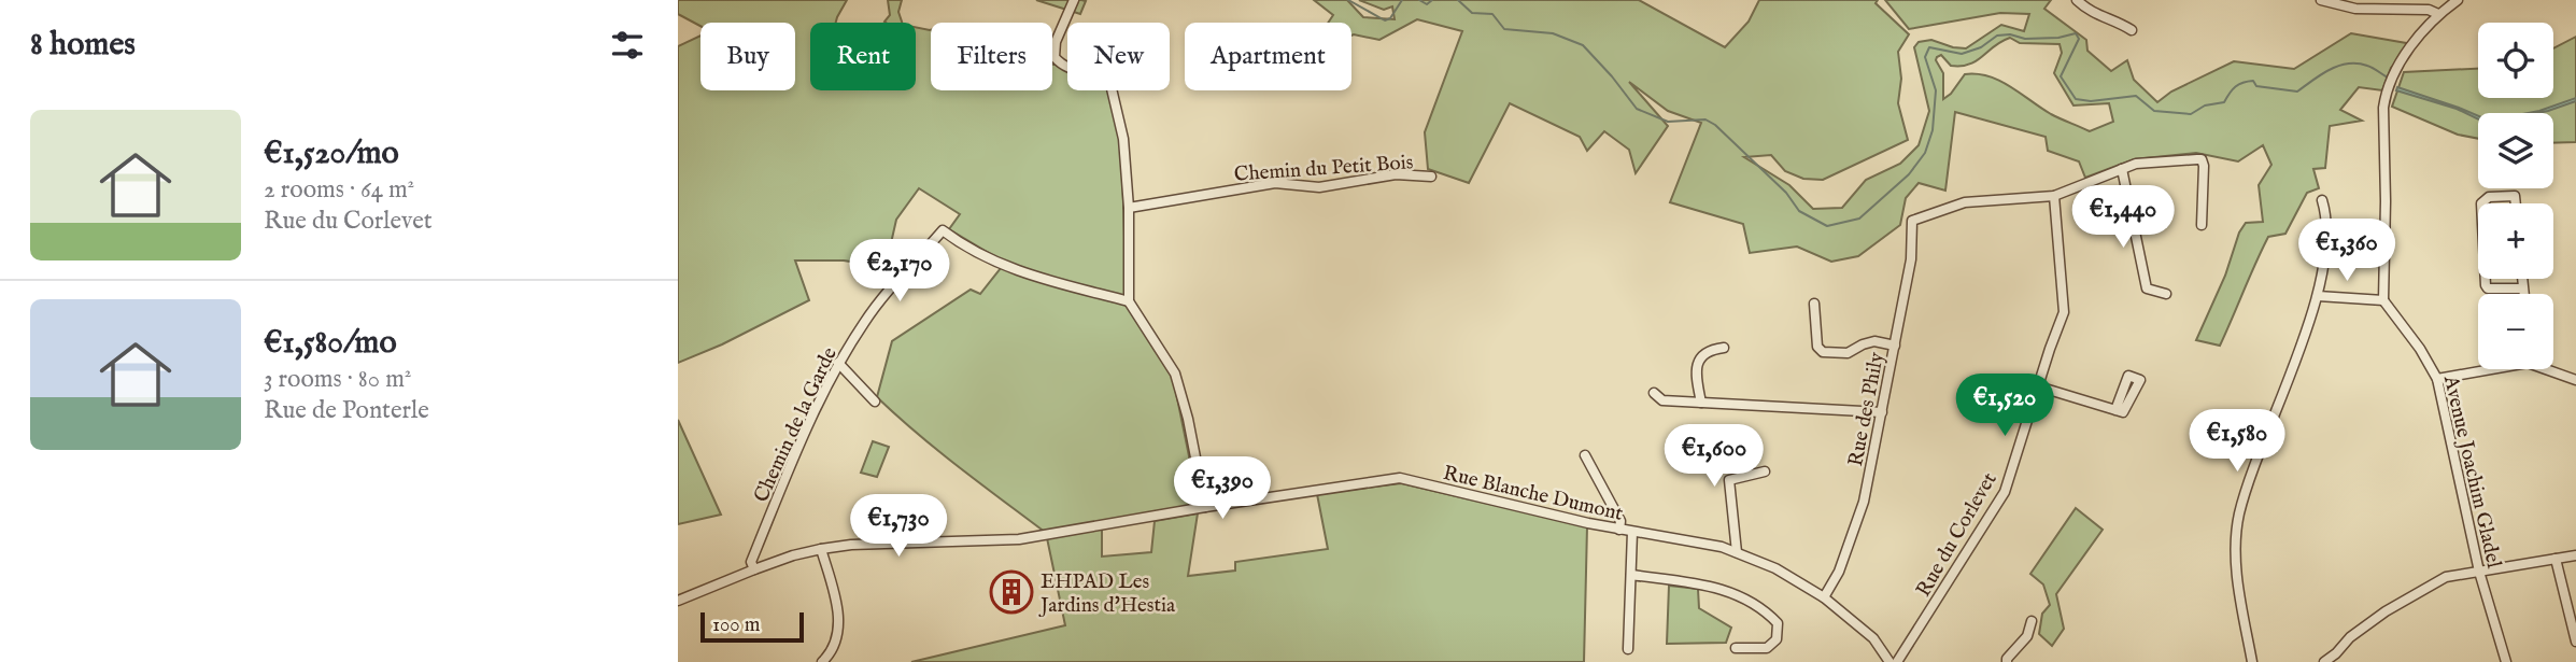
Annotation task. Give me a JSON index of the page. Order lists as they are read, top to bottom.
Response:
{
  "streets": {
    "street": [
      "Chemin du Petit Bois",
      "Rue des Phily",
      "Chemin de la Garde",
      "Avenue Joachim Gladel",
      "Rue Blanche Dumont",
      "Rue du Corlevet"
    ]
  },
  "crossings": [
    ["Rue des Phily", "Rue Blanche Dumont"],
    ["Rue des Phily", "Rue du Corlevet"]
  ],
  "places": {
    "building": ["EHPAD Les Jardins d'Hestia"]
  },
  "scale_bar": "100 m",
  "page": {
    "heading": "8 homes",
    "map_buttons": ["+", "−"],
    "chip": [
      "Buy",
      "Rent",
      "Filters",
      "New",
      "Apartment"
    ],
    "list": [
      {
        "name": "€1,520/mo",
        "note": "2 rooms · 64 m² · Rue du Corlevet"
      },
      {
        "name": "€1,580/mo",
        "note": "3 rooms · 80 m² · Rue de Ponterle"
      }
    ],
    "price": [
      "€1,440",
      "€1,360",
      "€2,170",
      "€1,520",
      "€1,580",
      "€1,600",
      "€1,390",
      "€1,730"
    ],
    "scale": "100 m"
  }
}
